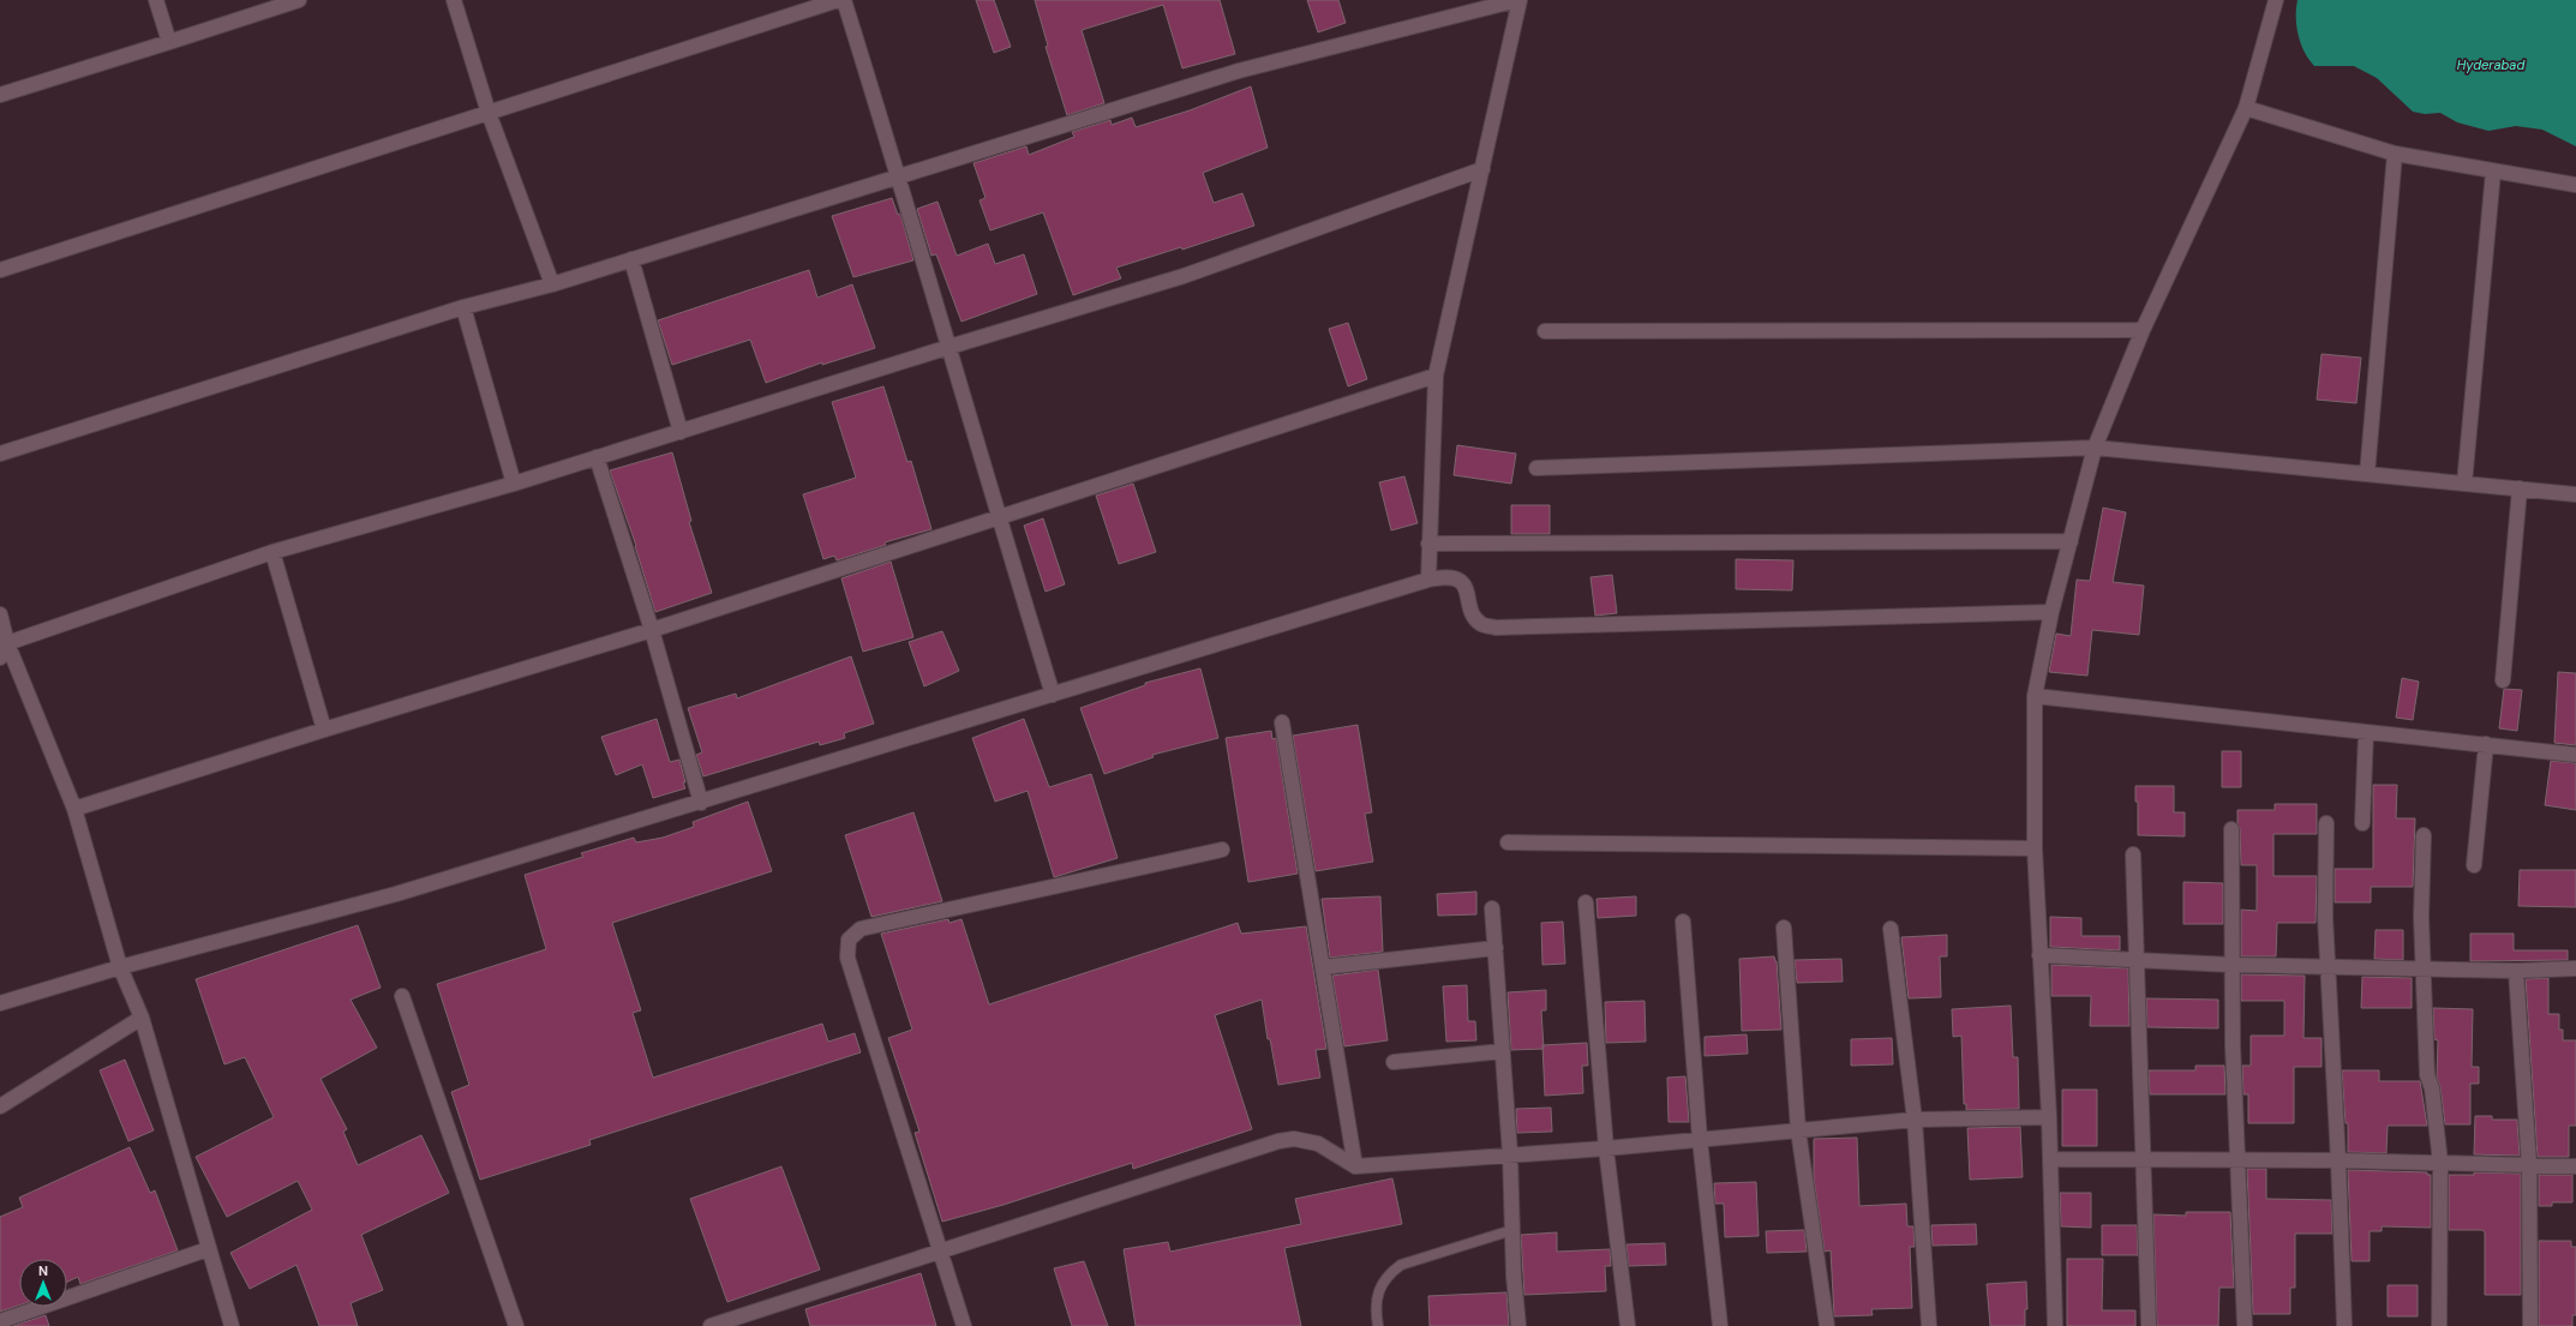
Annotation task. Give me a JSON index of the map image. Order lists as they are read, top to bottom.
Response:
{
  "water": ["Hyderabad"],
  "north": "top"
}
